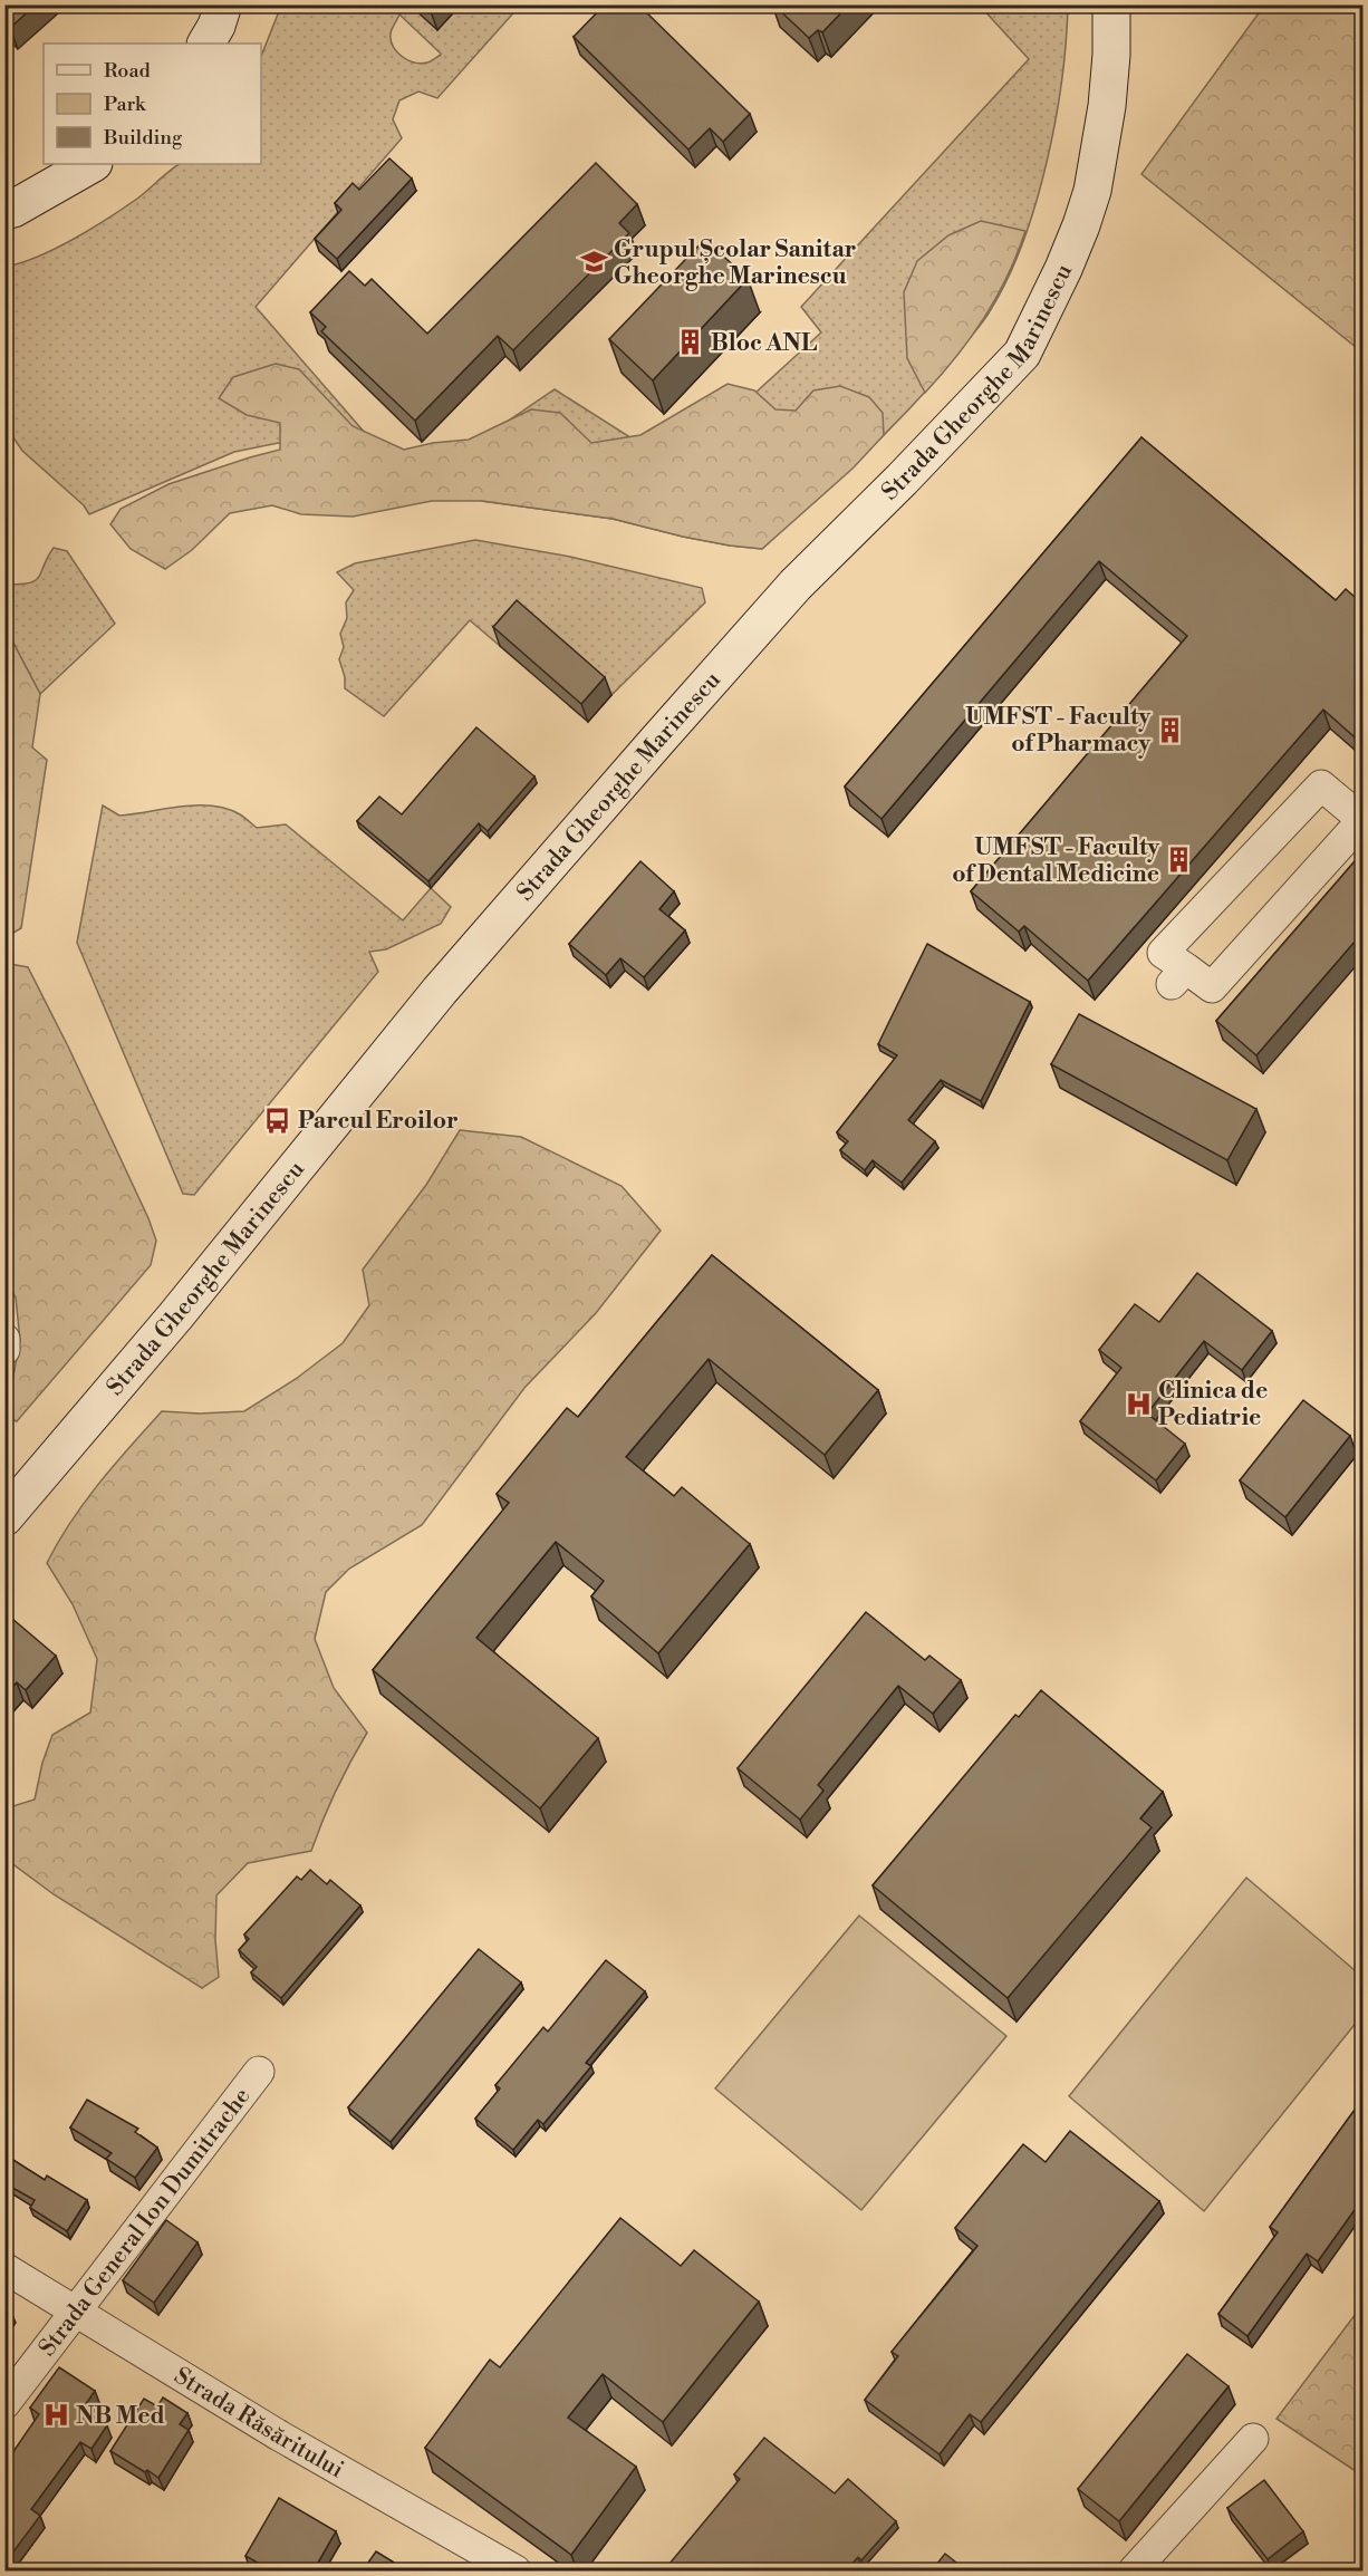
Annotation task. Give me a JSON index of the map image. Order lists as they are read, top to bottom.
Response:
{
  "streets": {
    "main road": ["Strada Gheorghe Marinescu"],
    "street": ["Strada General Ion Dumitrache", "Strada Răsăritului"]
  },
  "crossings": [
    ["Strada General Ion Dumitrache", "Strada Răsăritului"]
  ],
  "places": {
    "school or university": ["Grupul Școlar Sanitar Gheorghe Marinescu"],
    "building": ["Bloc ANL", "UMFST - Faculty of Pharmacy", "UMFST - Faculty of Dental Medicine"],
    "bus stop": ["Parcul Eroilor"],
    "hospital": ["Clinica de Pediatrie", "NB Med"]
  },
  "legend": ["Road", "Park", "Building"]
}
